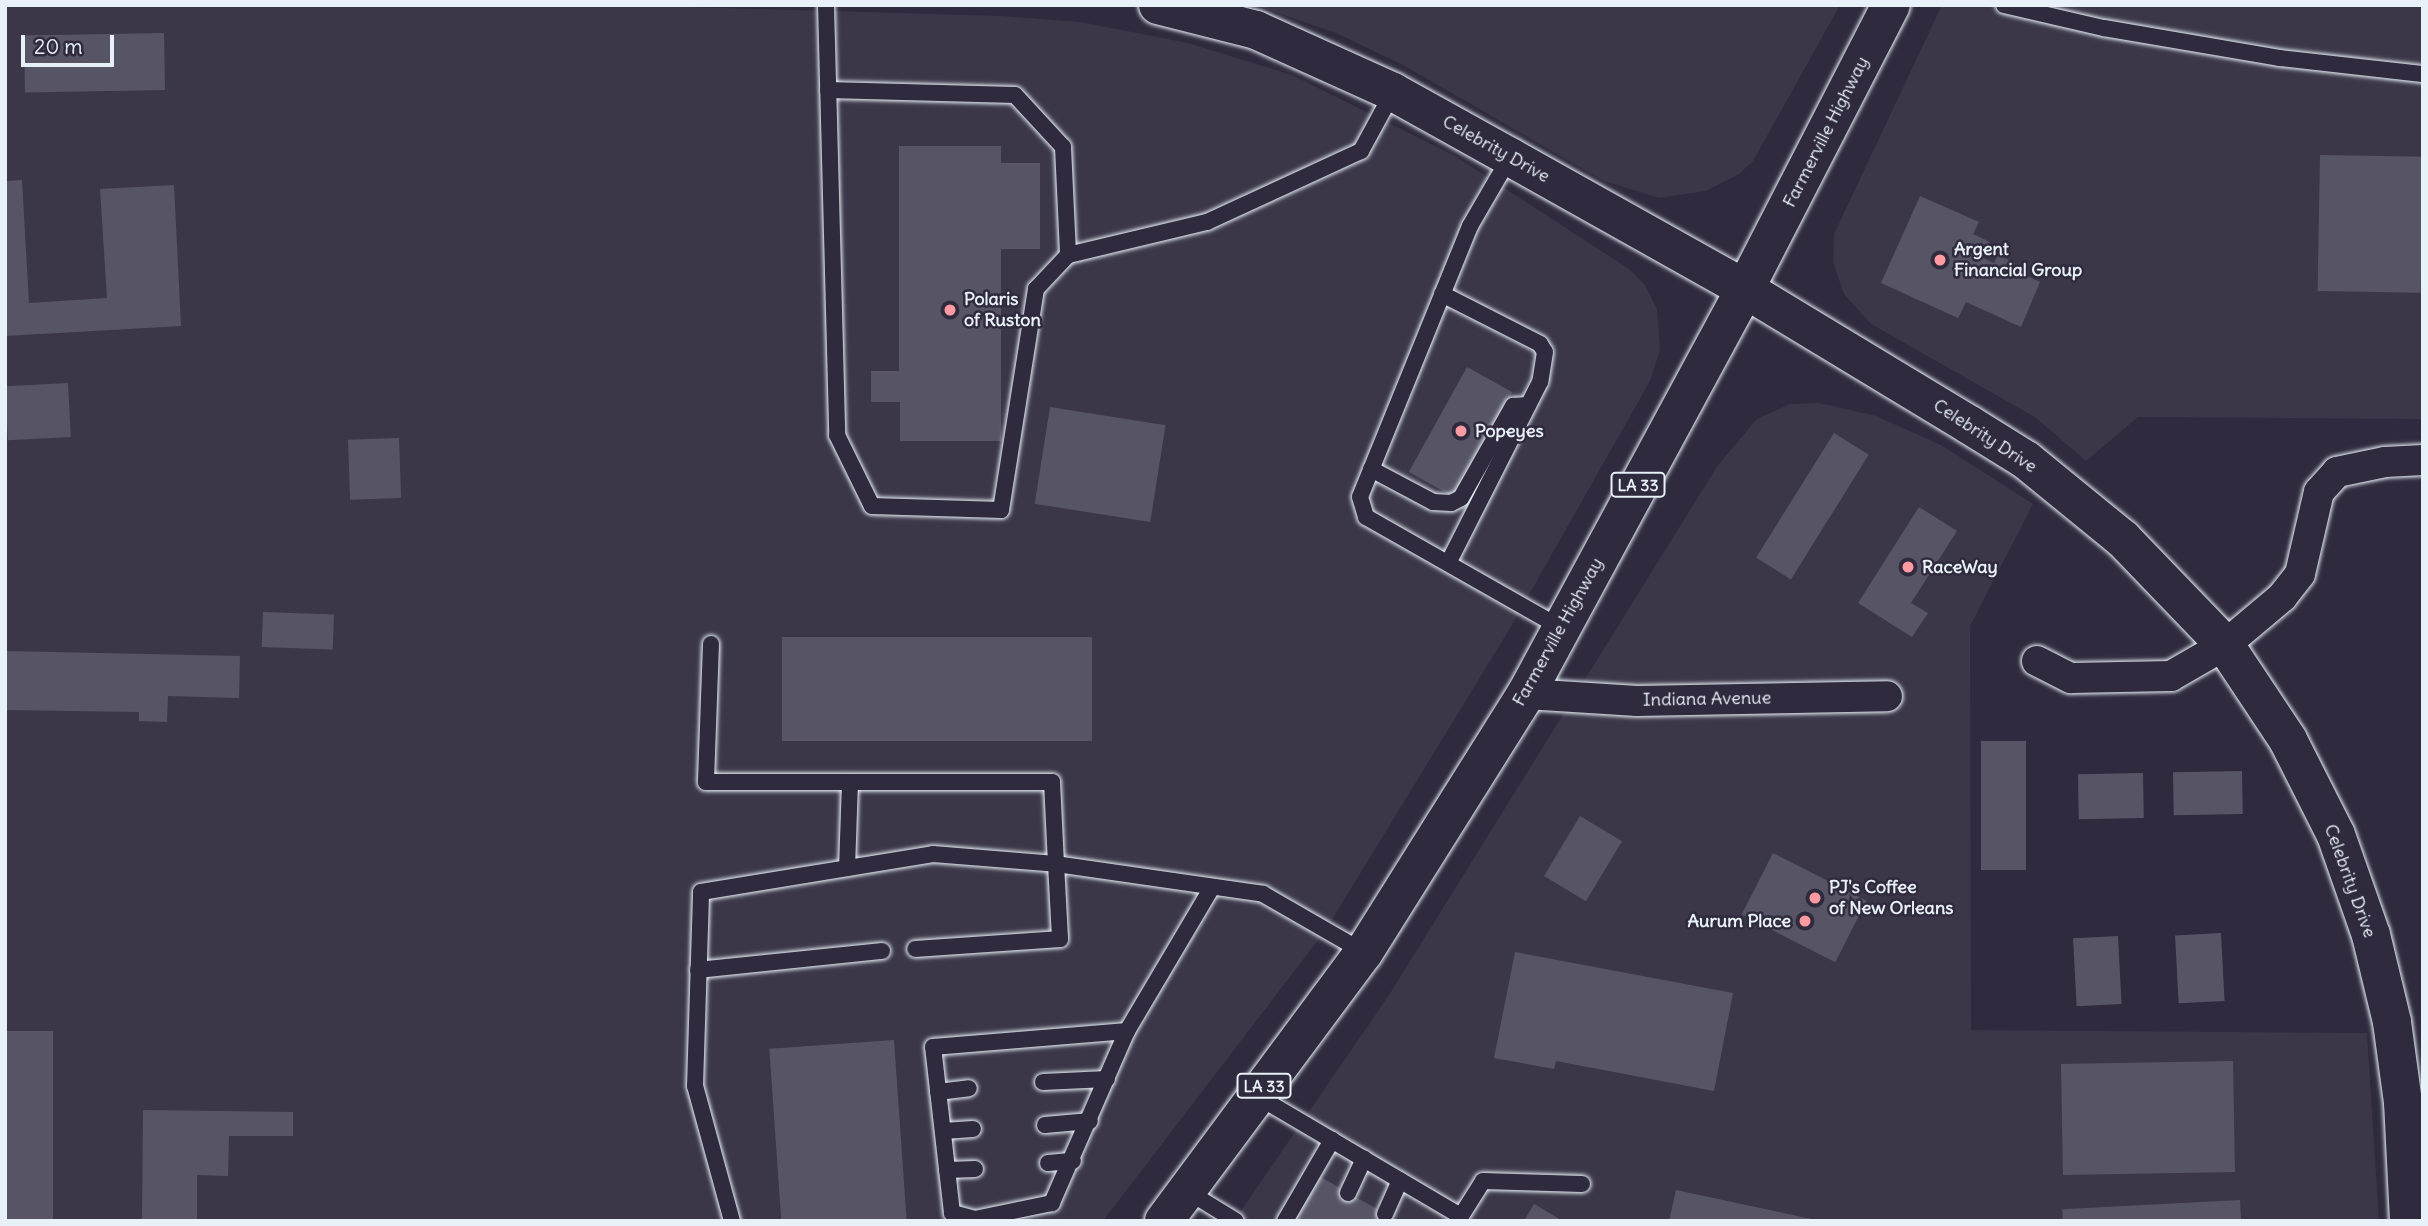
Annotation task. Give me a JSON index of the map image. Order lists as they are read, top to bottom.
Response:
{
  "streets": {
    "street": [
      "Farmerville Highway",
      "Celebrity Drive",
      "LA 33",
      "Indiana Avenue"
    ]
  },
  "crossings": [
    ["Farmerville Highway", "Celebrity Drive"],
    ["Farmerville Highway", "Indiana Avenue"]
  ],
  "places": [
    "Argent Financial Group",
    "Polaris of Ruston",
    "Popeyes",
    "RaceWay",
    "PJ's Coffee of New Orleans",
    "Aurum Place"
  ],
  "scale_bar": "20 m"
}
